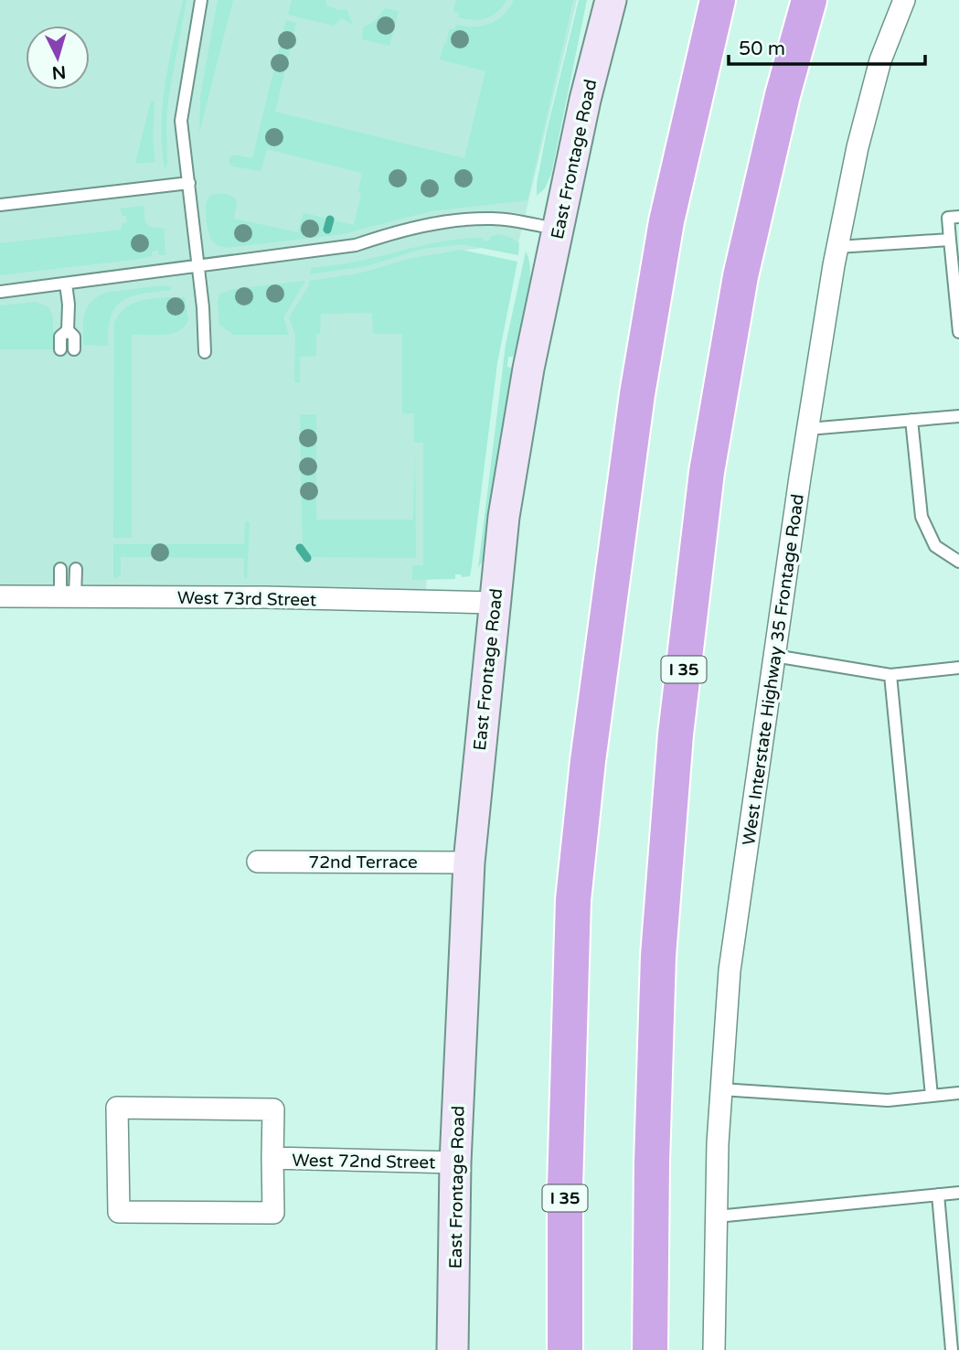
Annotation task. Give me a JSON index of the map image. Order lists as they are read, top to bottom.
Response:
{
  "streets": {
    "highway": ["I 35"],
    "street": [
      "East Frontage Road",
      "West 73rd Street",
      "West Interstate Highway 35 Frontage Road",
      "72nd Terrace",
      "West 72nd Street"
    ]
  },
  "crossings": [
    ["East Frontage Road", "West 73rd Street"],
    ["East Frontage Road", "72nd Terrace"],
    ["East Frontage Road", "West 72nd Street"]
  ],
  "scale_bar": "50 m",
  "north": "bottom"
}
